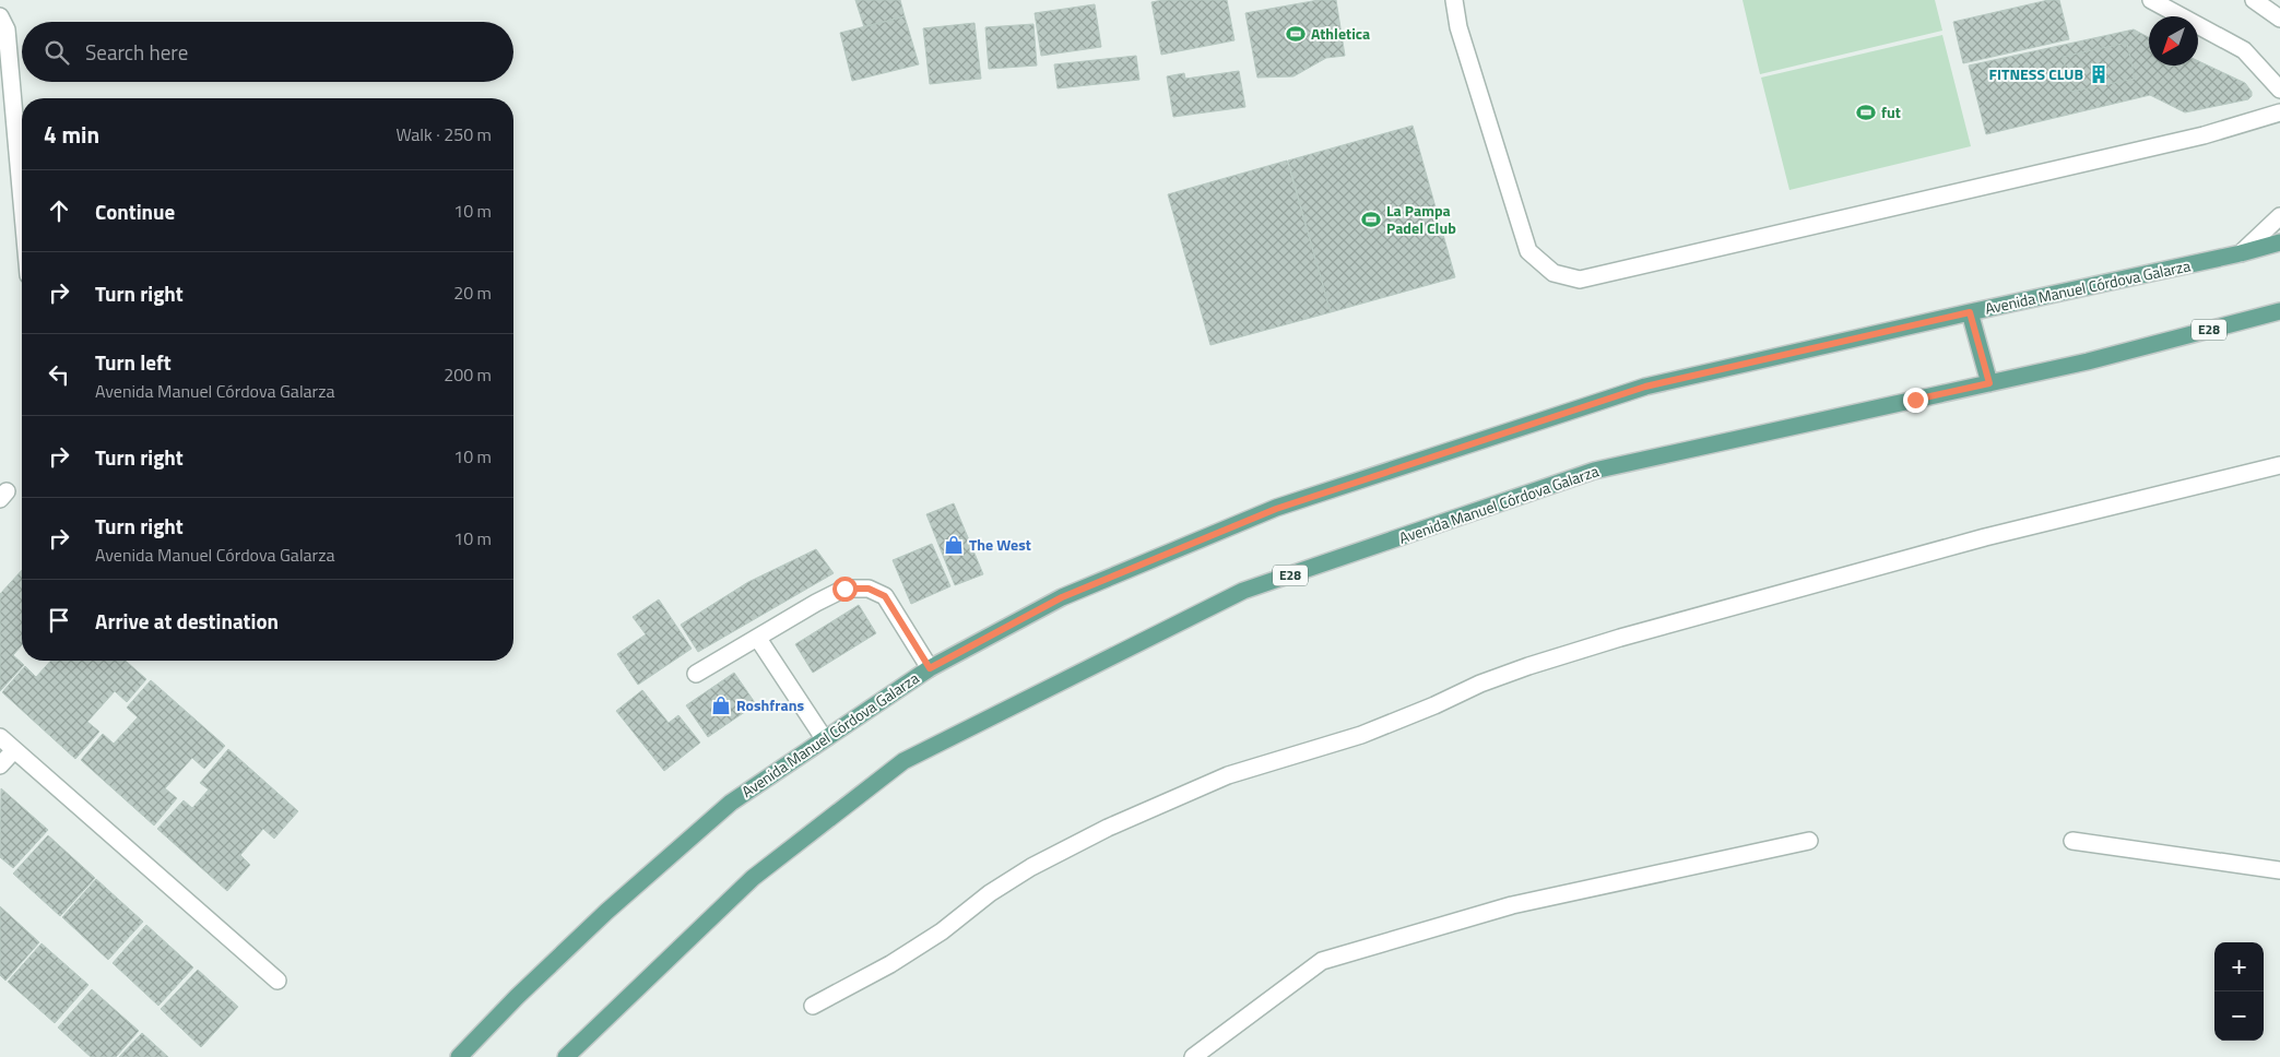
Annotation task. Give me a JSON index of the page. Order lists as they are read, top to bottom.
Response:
{
  "streets": {
    "main road": ["Avenida Manuel Córdova Galarza", "E28"]
  },
  "places": {
    "sports": ["Athletica", "fut", "La Pampa Padel Club"],
    "building": ["FITNESS CLUB"],
    "shop": ["The West", "Roshfrans"]
  },
  "north": "bottom left",
  "page": {
    "search": "Search here",
    "heading": ["4 min", "Walk · 250 m"],
    "list": [
      ["Continue", "10 m"],
      ["Turn right", "20 m"],
      ["Turn left", "Avenida Manuel Córdova Galarza", "200 m"],
      ["Turn right", "10 m"],
      ["Turn right", "Avenida Manuel Córdova Galarza", "10 m"],
      "Arrive at destination"
    ],
    "map_buttons": ["+", "−"]
  }
}
